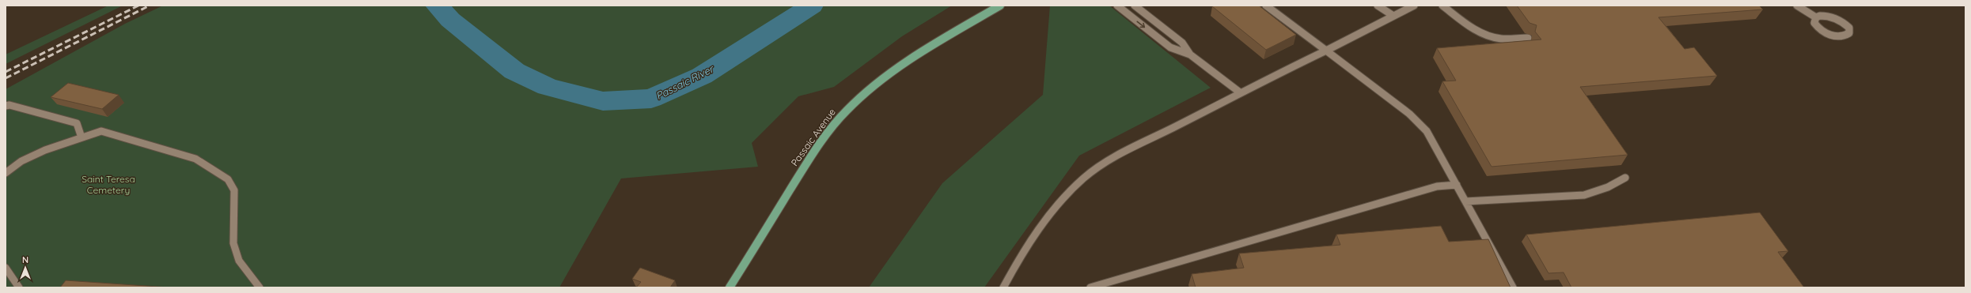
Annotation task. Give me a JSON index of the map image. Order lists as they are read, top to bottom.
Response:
{
  "streets": {
    "main road": ["Passaic Avenue"]
  },
  "water": ["Passaic River"],
  "parks": ["Saint Teresa Cemetery"],
  "north": "top"
}
